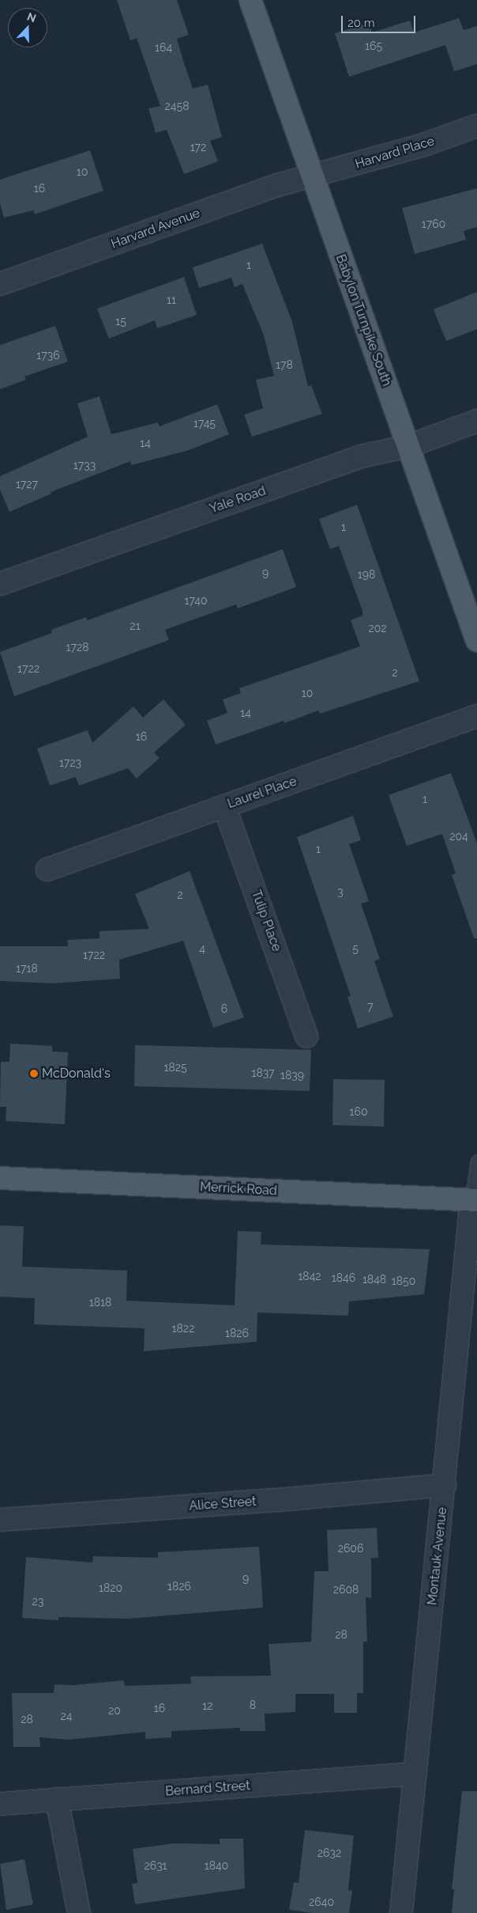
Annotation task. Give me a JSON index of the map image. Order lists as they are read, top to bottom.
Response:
{
  "streets": {
    "main road": ["Babylon Turnpike South", "Merrick Road"],
    "street": [
      "Harvard Place",
      "Harvard Avenue",
      "Yale Road",
      "Laurel Place",
      "Tulip Place",
      "Alice Street",
      "Montauk Avenue",
      "Bernard Street"
    ]
  },
  "crossings": [
    ["Harvard Place", "Harvard Avenue"],
    ["Harvard Place", "Babylon Turnpike South"],
    ["Harvard Avenue", "Babylon Turnpike South"],
    ["Babylon Turnpike South", "Yale Road"],
    ["Laurel Place", "Tulip Place"],
    ["Merrick Road", "Montauk Avenue"],
    ["Alice Street", "Montauk Avenue"],
    ["Montauk Avenue", "Bernard Street"]
  ],
  "places": ["McDonald's"],
  "house_numbers": [
    "165",
    "164",
    "2458",
    "172",
    "10",
    "16",
    "1760",
    "1",
    "11",
    "15",
    "1736",
    "178",
    "1745",
    "14",
    "1733",
    "1727",
    "1",
    "9",
    "198",
    "1740",
    "21",
    "202",
    "1728",
    "1722",
    "2",
    "10",
    "14",
    "16",
    "1723",
    "1",
    "204",
    "1",
    "3",
    "2",
    "4",
    "5",
    "1722",
    "1718",
    "7",
    "6",
    "1825",
    "1837",
    "1839",
    "160",
    "1842",
    "1846",
    "1848",
    "1850",
    "1818",
    "1822",
    "1826",
    "2606",
    "9",
    "1826",
    "1820",
    "2608",
    "23",
    "28",
    "8",
    "12",
    "16",
    "20",
    "24",
    "28",
    "2632",
    "2631",
    "1840",
    "2640"
  ],
  "scale_bar": "20 m",
  "north": "top"
}
